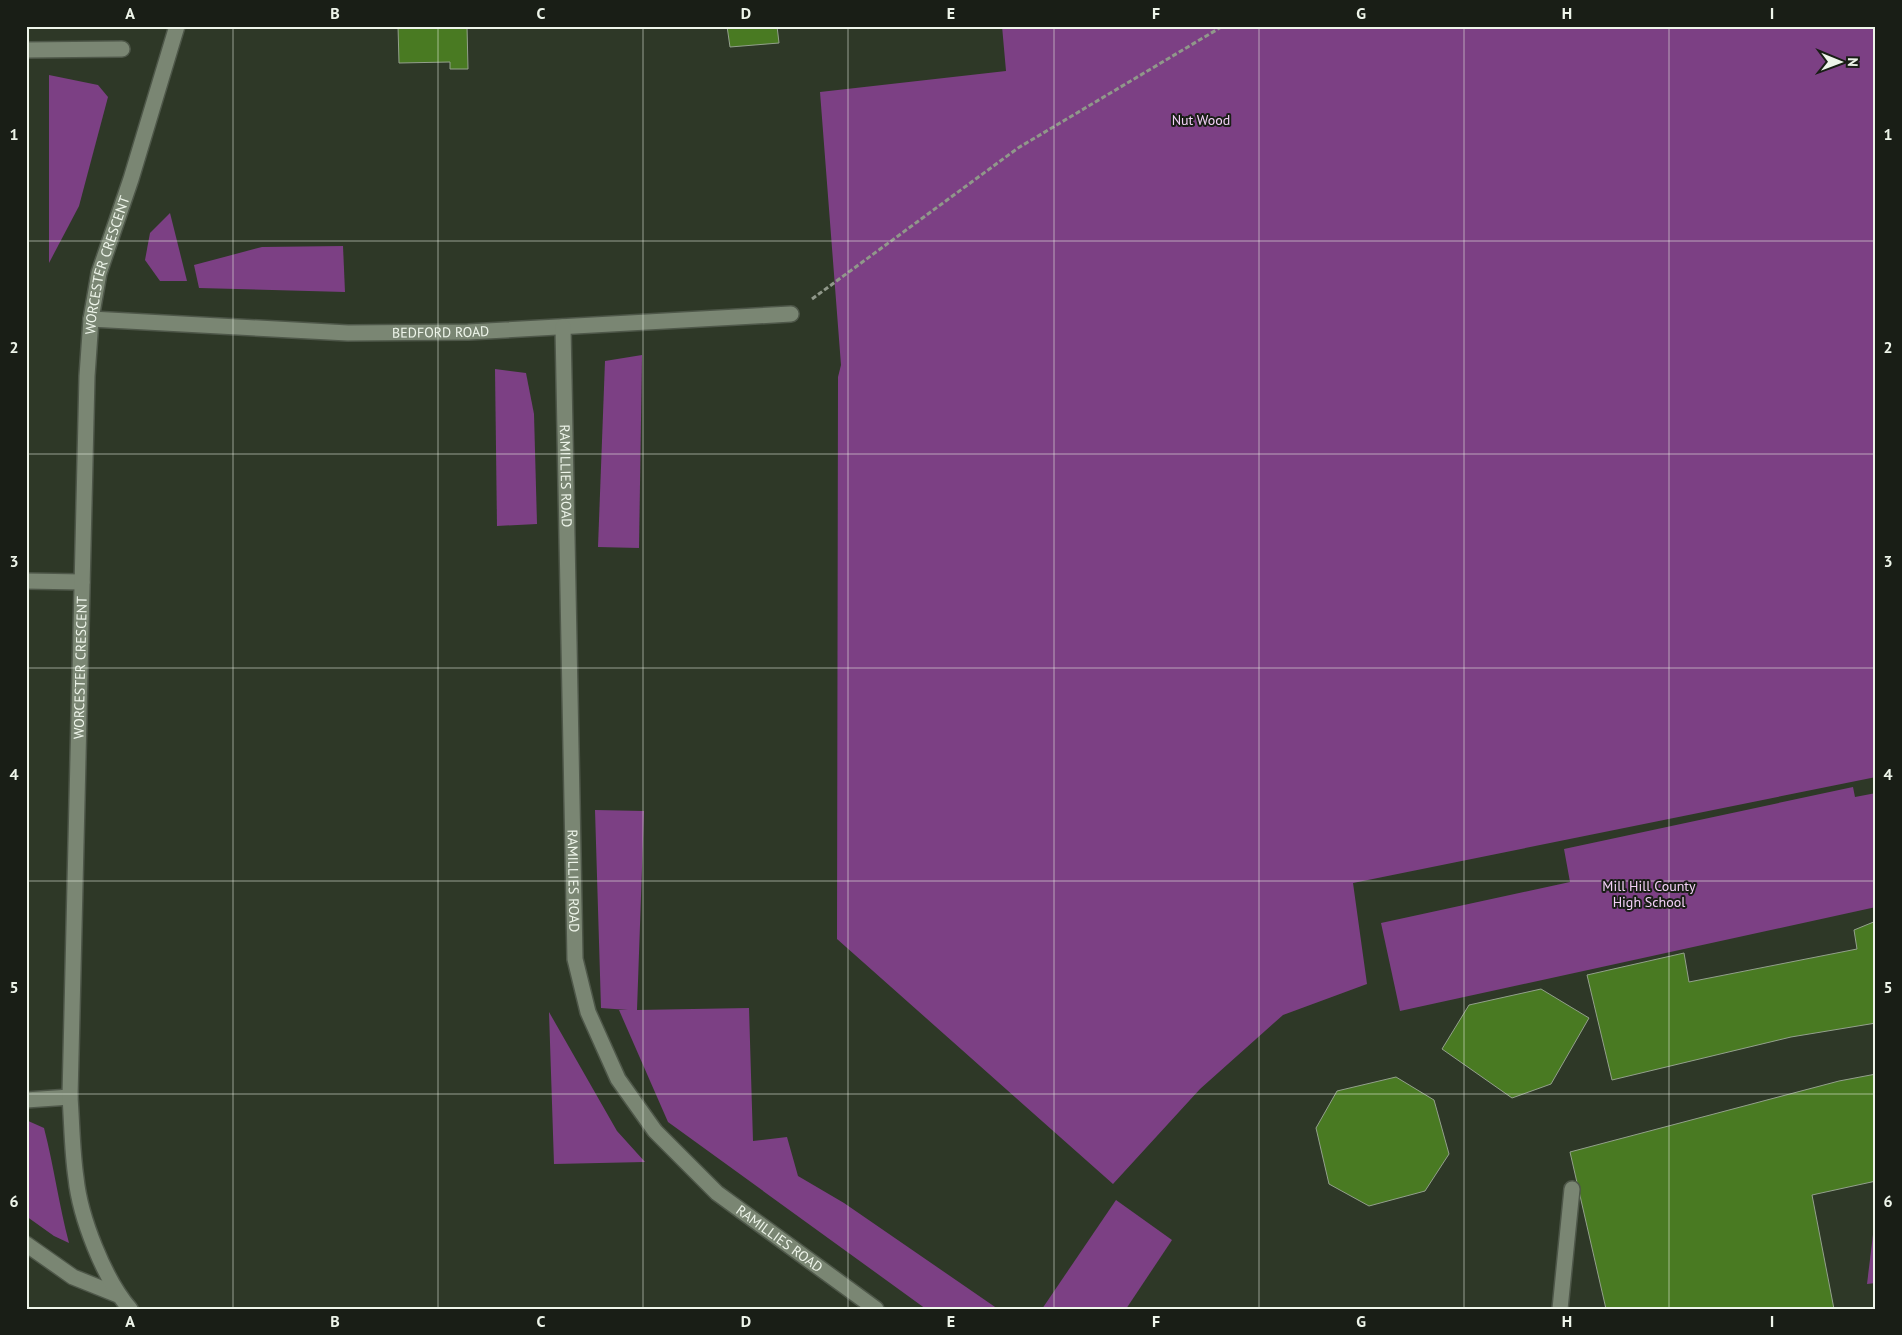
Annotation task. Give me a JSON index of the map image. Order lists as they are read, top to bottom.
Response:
{
  "streets": {
    "street": ["WORCESTER CRESCENT", "BEDFORD ROAD", "RAMILLIES ROAD"]
  },
  "crossings": [
    ["WORCESTER CRESCENT", "BEDFORD ROAD"],
    ["BEDFORD ROAD", "RAMILLIES ROAD"]
  ],
  "parks": ["Nut Wood", "Mill Hill County High School"],
  "north": "right",
  "grid": {
    "columns": [
      "A",
      "B",
      "C",
      "D",
      "E",
      "F",
      "G",
      "H",
      "I"
    ],
    "rows": [
      "1",
      "2",
      "3",
      "4",
      "5",
      "6"
    ]
  }
}
